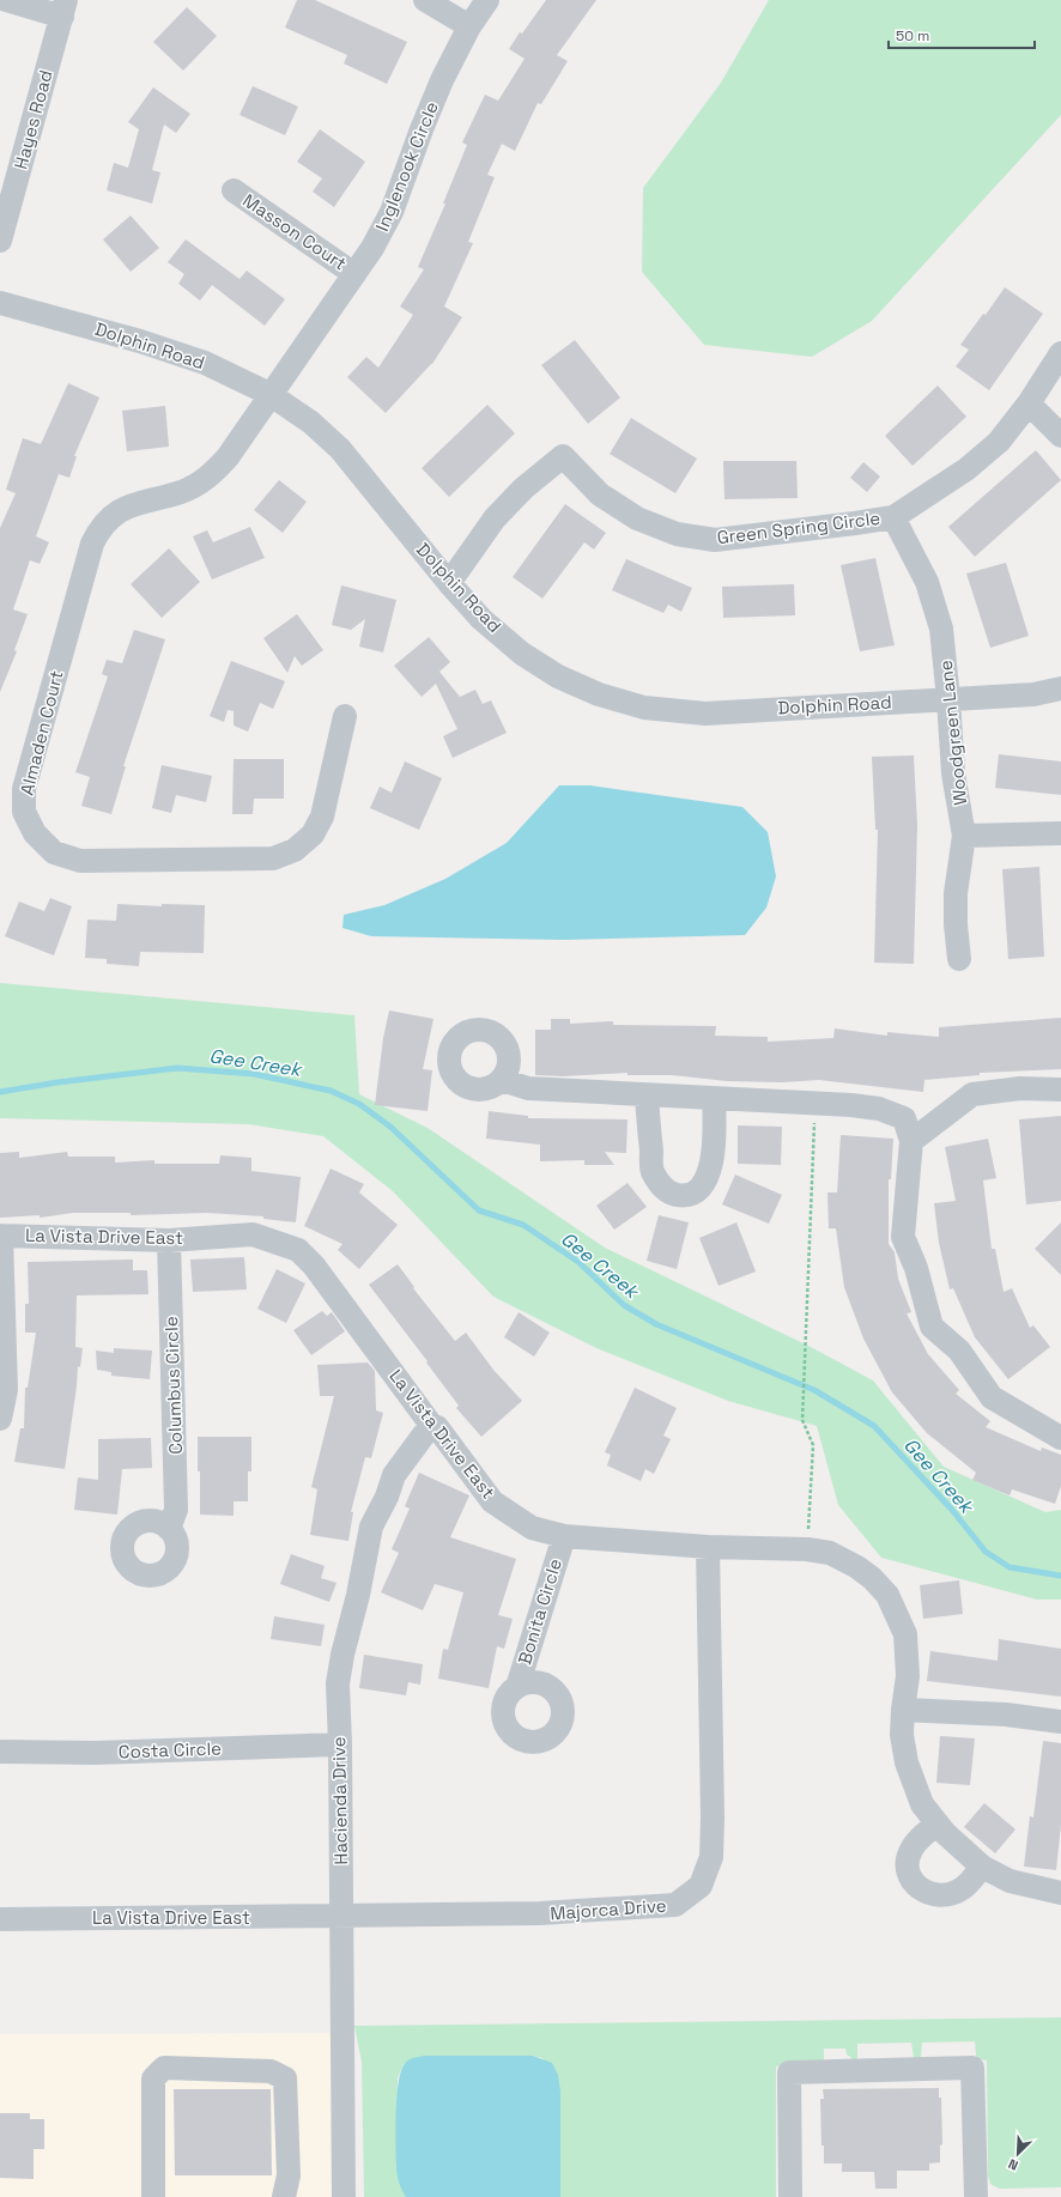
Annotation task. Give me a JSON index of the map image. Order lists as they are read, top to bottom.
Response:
{
  "streets": {
    "street": [
      "Hayes Road",
      "Inglenook Circle",
      "Masson Court",
      "Dolphin Road",
      "Green Spring Circle",
      "Almaden Court",
      "Woodgreen Lane",
      "La Vista Drive East",
      "Columbus Circle",
      "Bonita Circle",
      "Costa Circle",
      "Hacienda Drive",
      "Majorca Drive"
    ]
  },
  "crossings": [
    ["Inglenook Circle", "Masson Court"],
    ["Inglenook Circle", "Dolphin Road"],
    ["Inglenook Circle", "Almaden Court"],
    ["Dolphin Road", "Green Spring Circle"],
    ["Dolphin Road", "Almaden Court"],
    ["Dolphin Road", "Woodgreen Lane"],
    ["Green Spring Circle", "Woodgreen Lane"],
    ["La Vista Drive East", "Columbus Circle"],
    ["La Vista Drive East", "Bonita Circle"],
    ["La Vista Drive East", "Hacienda Drive"],
    ["La Vista Drive East", "Majorca Drive"],
    ["Costa Circle", "Hacienda Drive"],
    ["Hacienda Drive", "Majorca Drive"]
  ],
  "water": ["Gee Creek"],
  "scale_bar": "50 m",
  "north": "bottom left"
}
